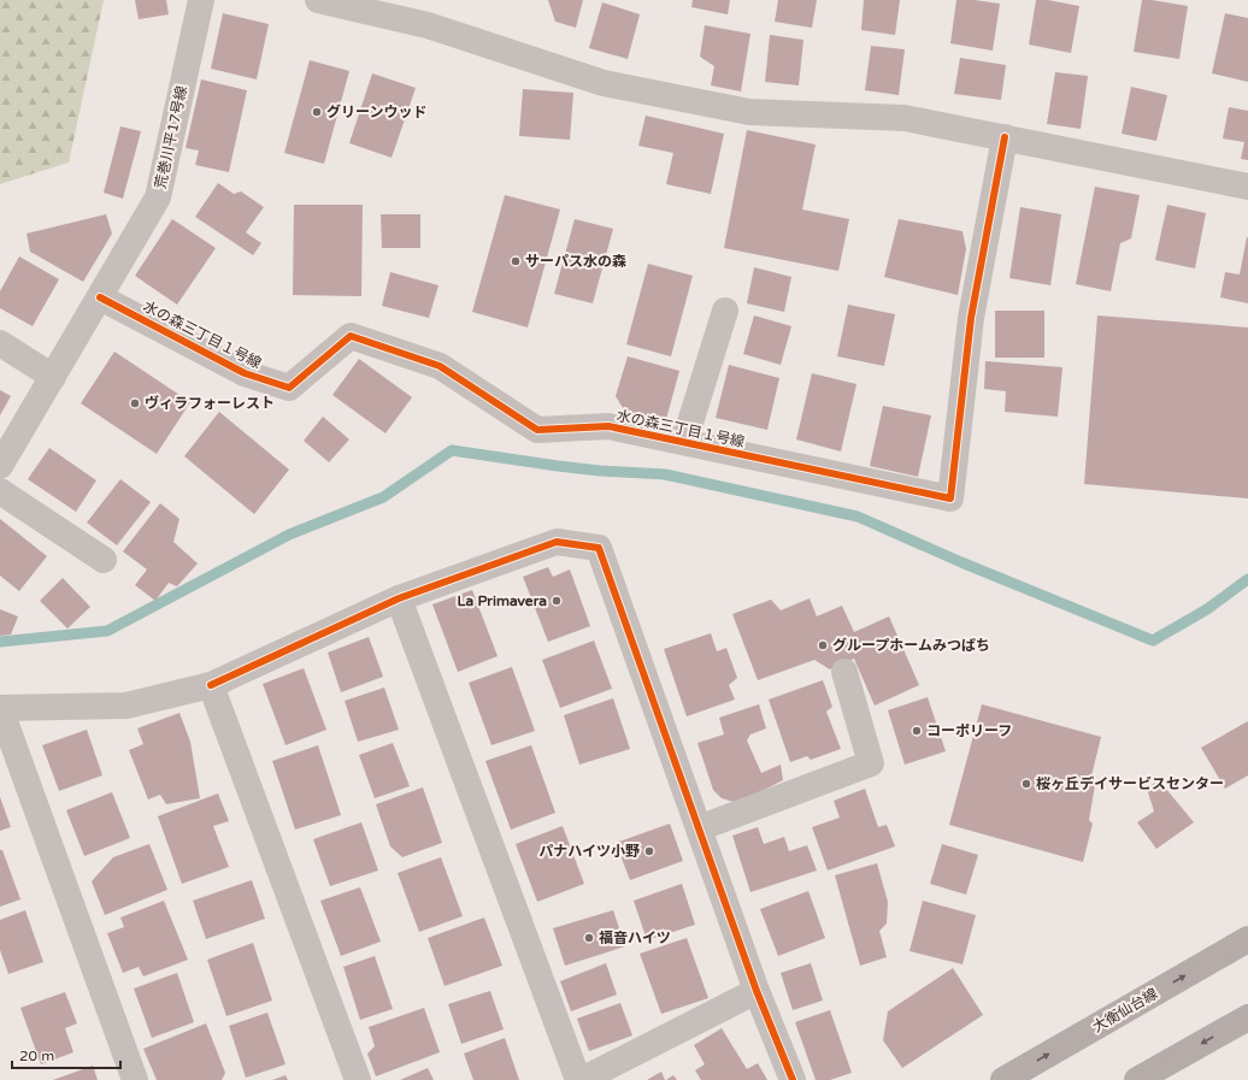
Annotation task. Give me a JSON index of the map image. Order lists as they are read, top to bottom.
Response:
{
  "streets": {
    "main road": ["大衡仙台線"],
    "street": ["荒巻川平17号線", "水の森三丁目１号線"]
  },
  "crossings": [
    ["荒巻川平17号線", "水の森三丁目１号線"]
  ],
  "places": [
    "グリーンウッド",
    "サーパス水の森",
    "ヴィラフォーレスト",
    "La Primavera",
    "グループホームみつばち",
    "コーポリーフ",
    "桜ヶ丘デイサービスセンター",
    "パナハイツ小野",
    "福音ハイツ"
  ],
  "scale_bar": "20 m"
}
